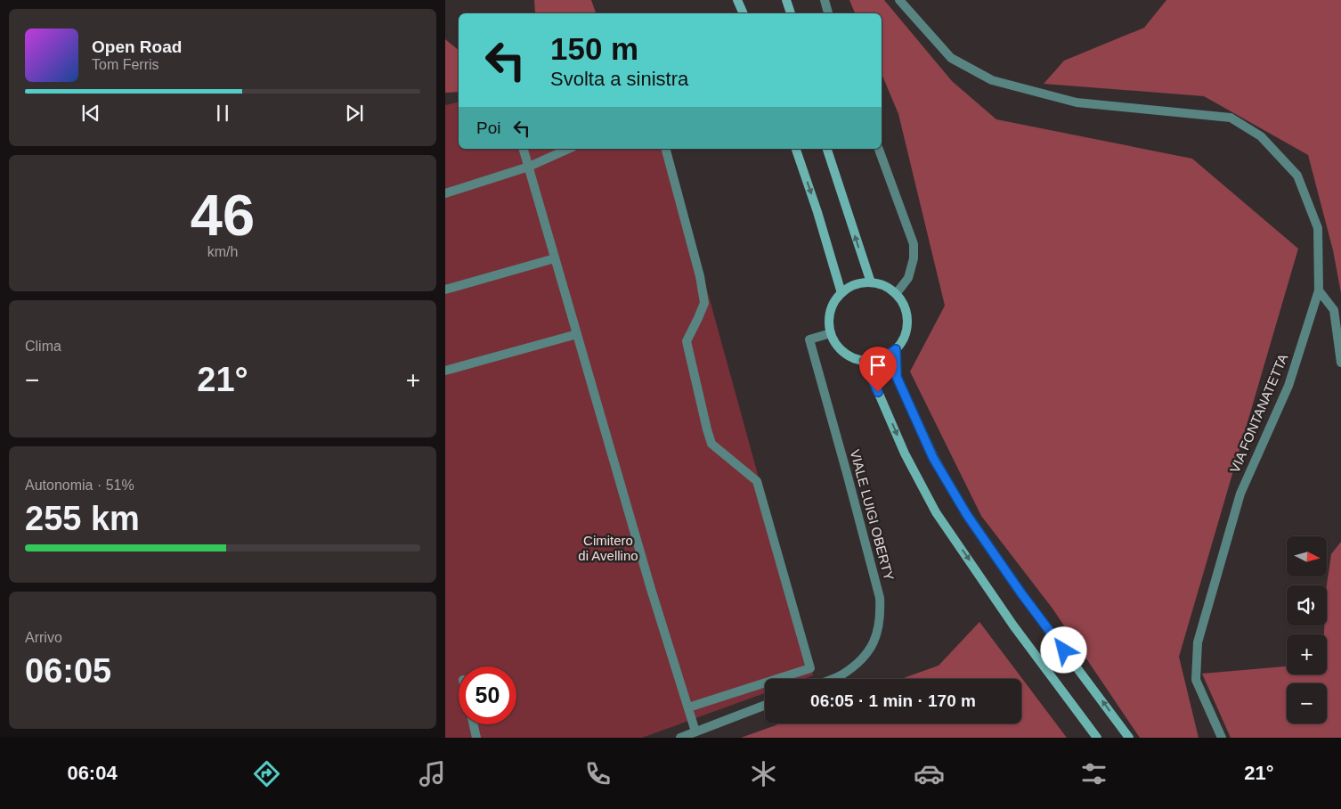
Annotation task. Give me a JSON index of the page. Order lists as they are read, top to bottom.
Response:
{
  "streets": {
    "street": ["VIA FONTANATETTA", "VIALE LUIGI OBERTY"]
  },
  "parks": ["Cimitero di Avellino"],
  "north": "right",
  "page": {
    "turn": ["150 m", "Svolta a sinistra"],
    "song": ["Open Road", "Tom Ferris"],
    "then": "Poi",
    "tile": [
      ["46", "km/h"],
      "Clima",
      ["Autonomia · 51%", "255 km"],
      ["Arrivo", "06:05"]
    ],
    "heat": ["−", "21°", "+"],
    "map_buttons": ["+", "−"],
    "limit": "50",
    "trip": "06:05 · 1 min · 170 m",
    "tabs": ["06:04", "21°"]
  }
}
